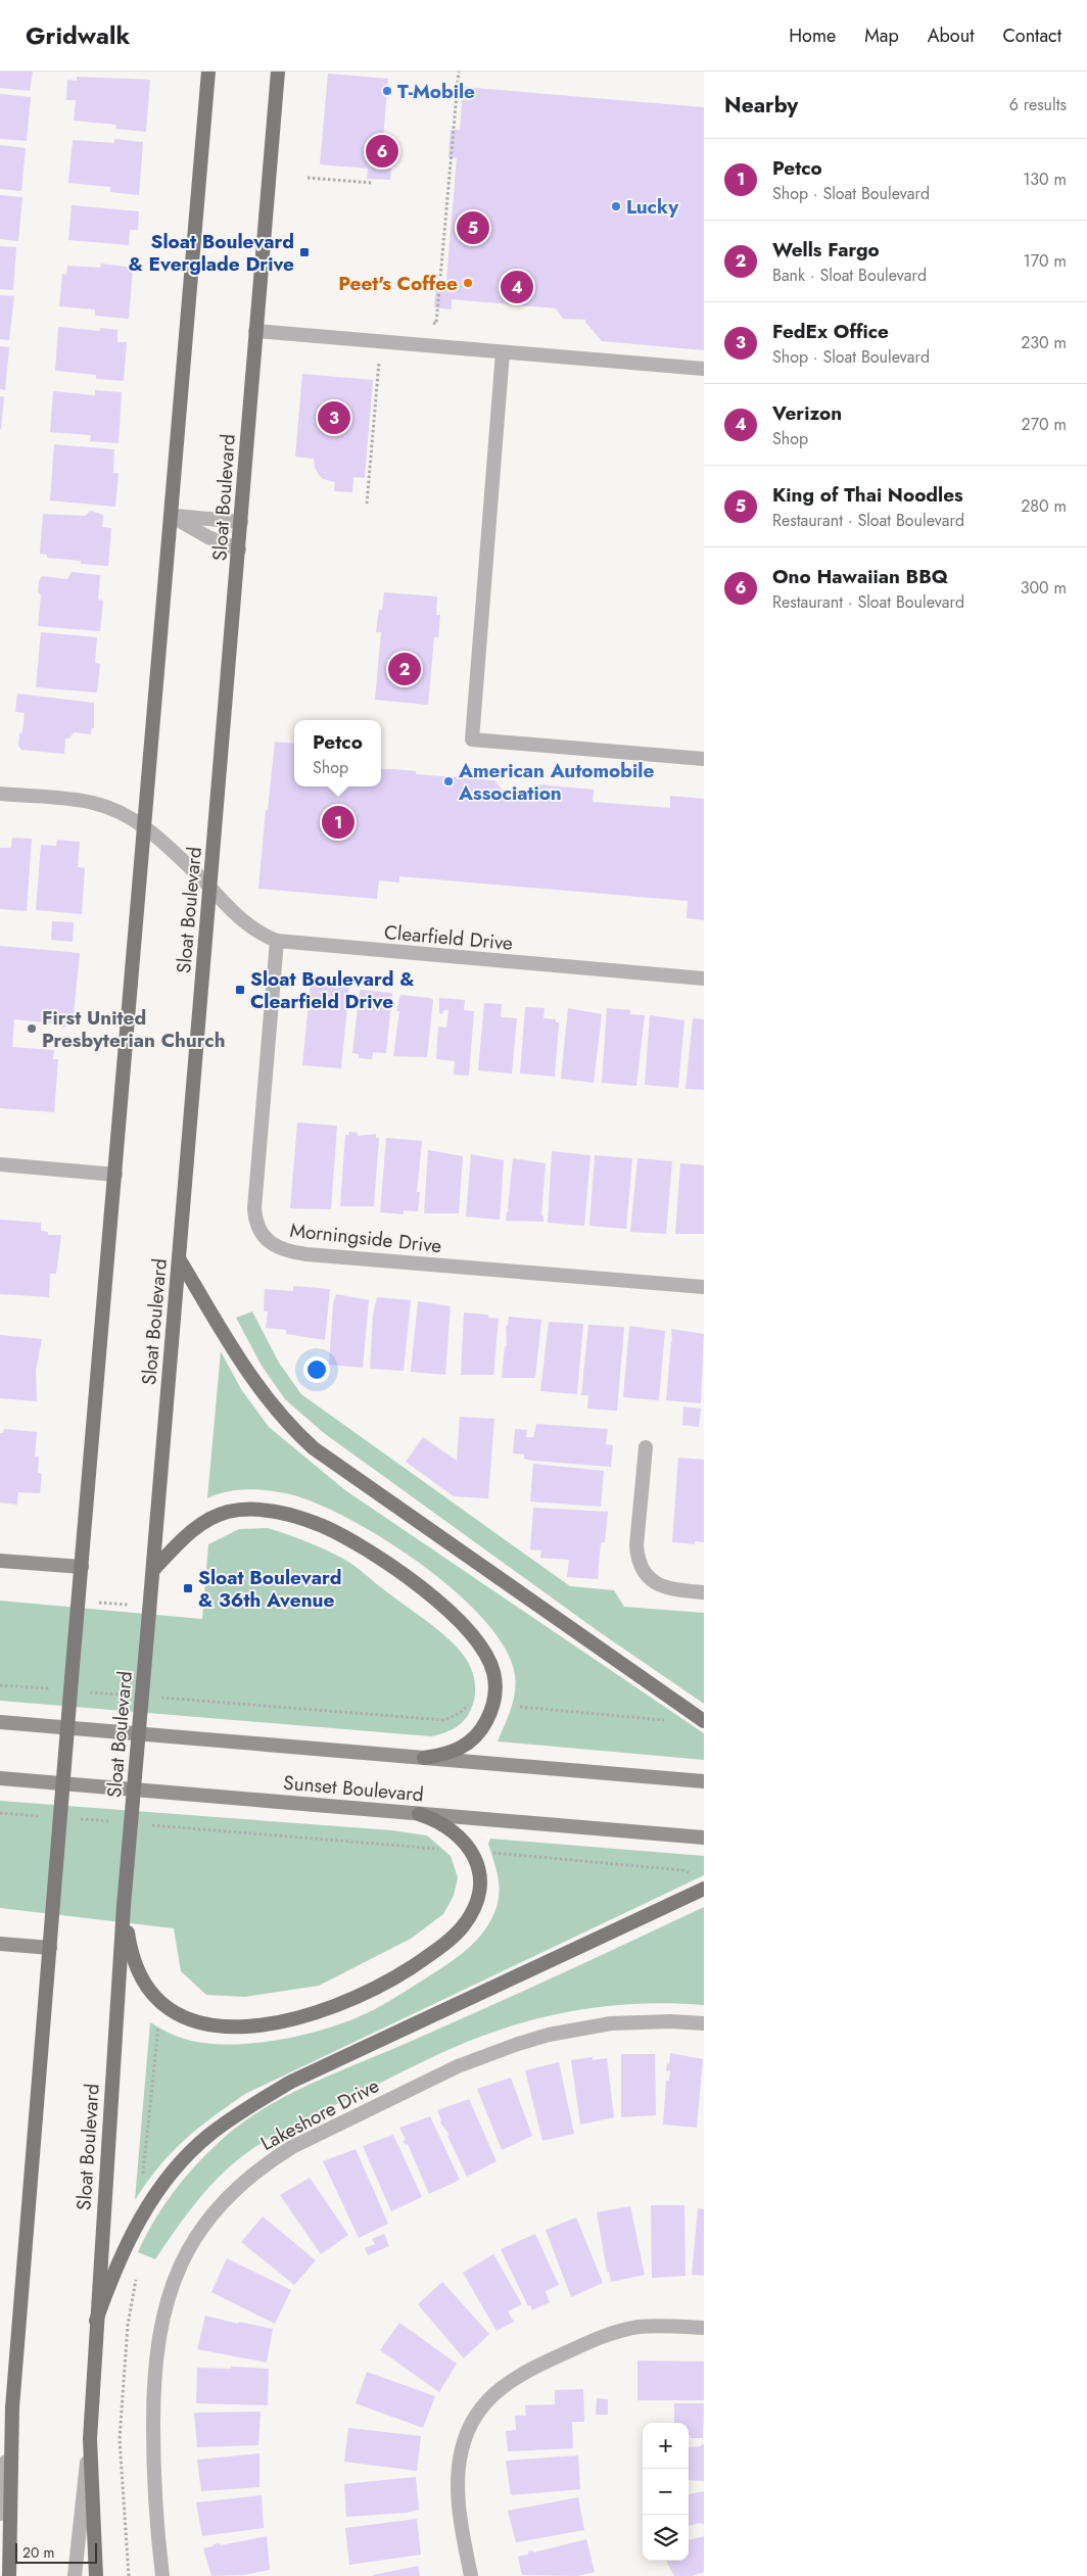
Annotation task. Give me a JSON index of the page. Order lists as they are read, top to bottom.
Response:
{
  "streets": {
    "main road": ["Sloat Boulevard", "Sunset Boulevard"],
    "street": ["Clearfield Drive", "Morningside Drive", "Lakeshore Drive"]
  },
  "crossings": [
    ["Sloat Boulevard", "Clearfield Drive"],
    ["Clearfield Drive", "Morningside Drive"]
  ],
  "places": {
    "other": [
      "T-Mobile",
      "Lucky",
      "Peet's Coffee",
      "American Automobile Association",
      "First United Presbyterian Church"
    ],
    "transit": ["Sloat Boulevard & Everglade Drive", "Sloat Boulevard & Clearfield Drive", "Sloat Boulevard & 36th Avenue"]
  },
  "scale_bar": "20 m",
  "page": {
    "header": "Gridwalk",
    "nav": [
      "Home",
      "Map",
      "About",
      "Contact"
    ],
    "heading": ["Nearby", "6 results"],
    "pins": [
      "6",
      "5",
      "4",
      "3",
      "2",
      "1"
    ],
    "list": [
      {
        "mark": "1",
        "name": "Petco",
        "note": "Shop · Sloat Boulevard",
        "value": "130 m"
      },
      {
        "mark": "2",
        "name": "Wells Fargo",
        "note": "Bank · Sloat Boulevard",
        "value": "170 m"
      },
      {
        "mark": "3",
        "name": "FedEx Office",
        "note": "Shop · Sloat Boulevard",
        "value": "230 m"
      },
      {
        "mark": "4",
        "name": "Verizon",
        "note": "Shop",
        "value": "270 m"
      },
      {
        "mark": "5",
        "name": "King of Thai Noodles",
        "note": "Restaurant · Sloat Boulevard",
        "value": "280 m"
      },
      {
        "mark": "6",
        "name": "Ono Hawaiian BBQ",
        "note": "Restaurant · Sloat Boulevard",
        "value": "300 m"
      }
    ],
    "popup": ["Petco", "Shop"],
    "map_buttons": ["+", "−"],
    "scale": "20 m"
  }
}
